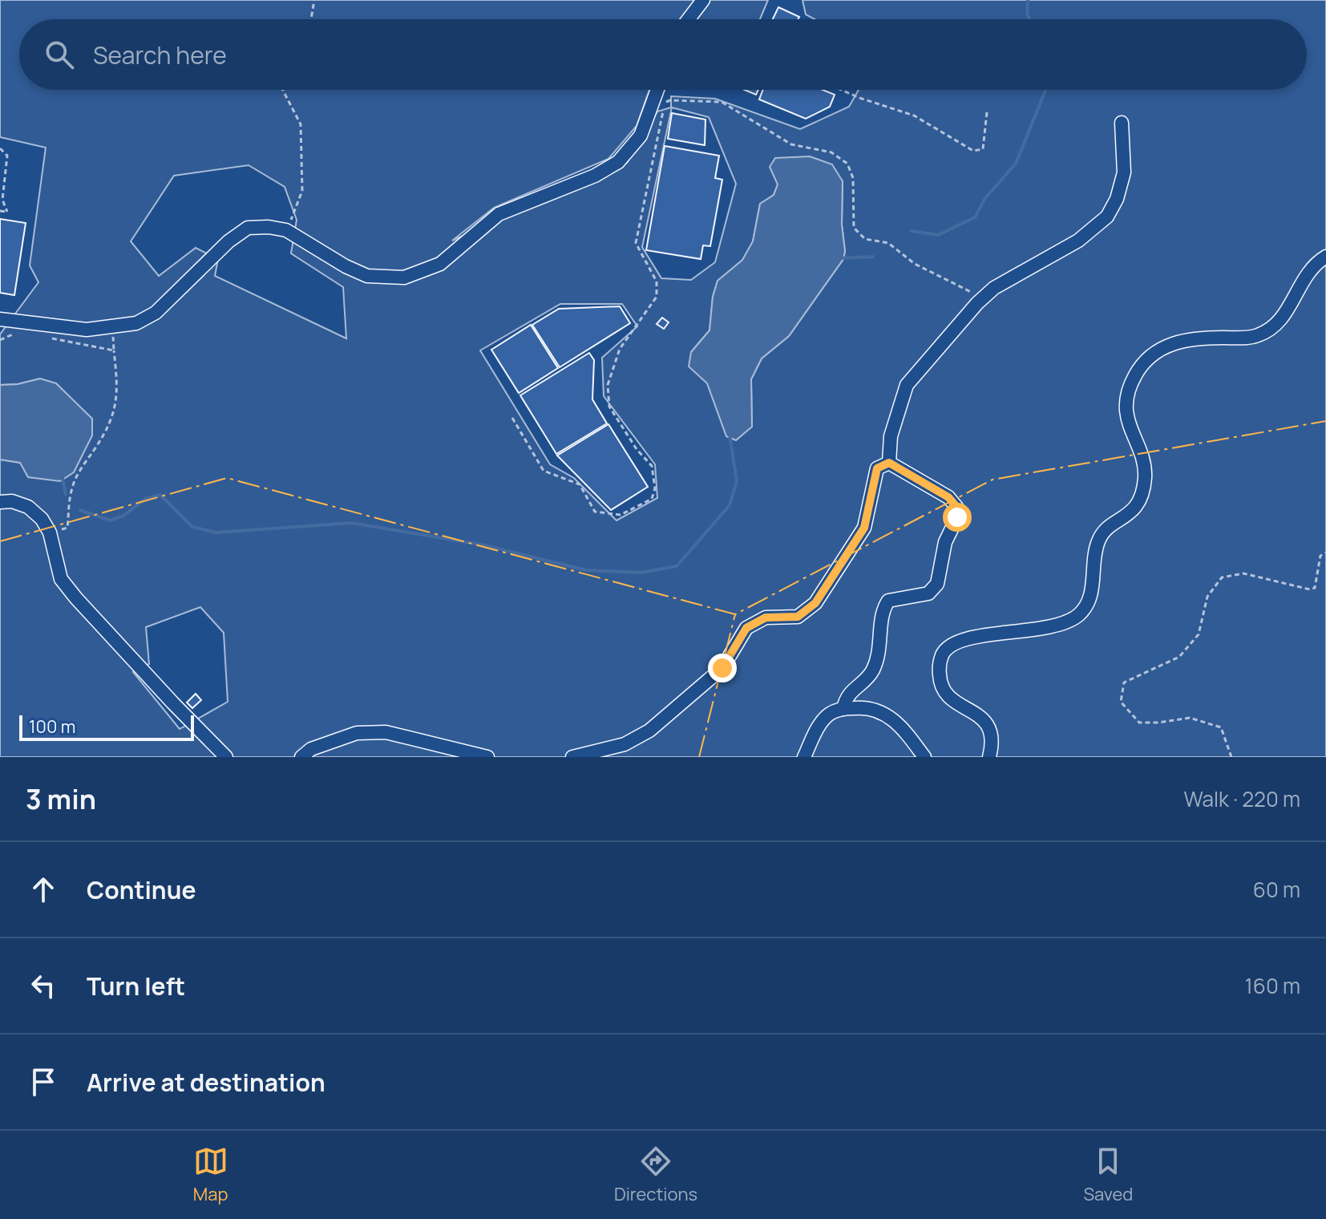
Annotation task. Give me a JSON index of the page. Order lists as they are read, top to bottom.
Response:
{
  "scale_bar": "100 m",
  "page": {
    "search": "Search here",
    "scale": "100 m",
    "heading": ["3 min", "Walk · 220 m"],
    "list": [
      ["Continue", "60 m"],
      ["Turn left", "160 m"],
      "Arrive at destination"
    ],
    "nav": ["Map", "Directions", "Saved"]
  }
}
